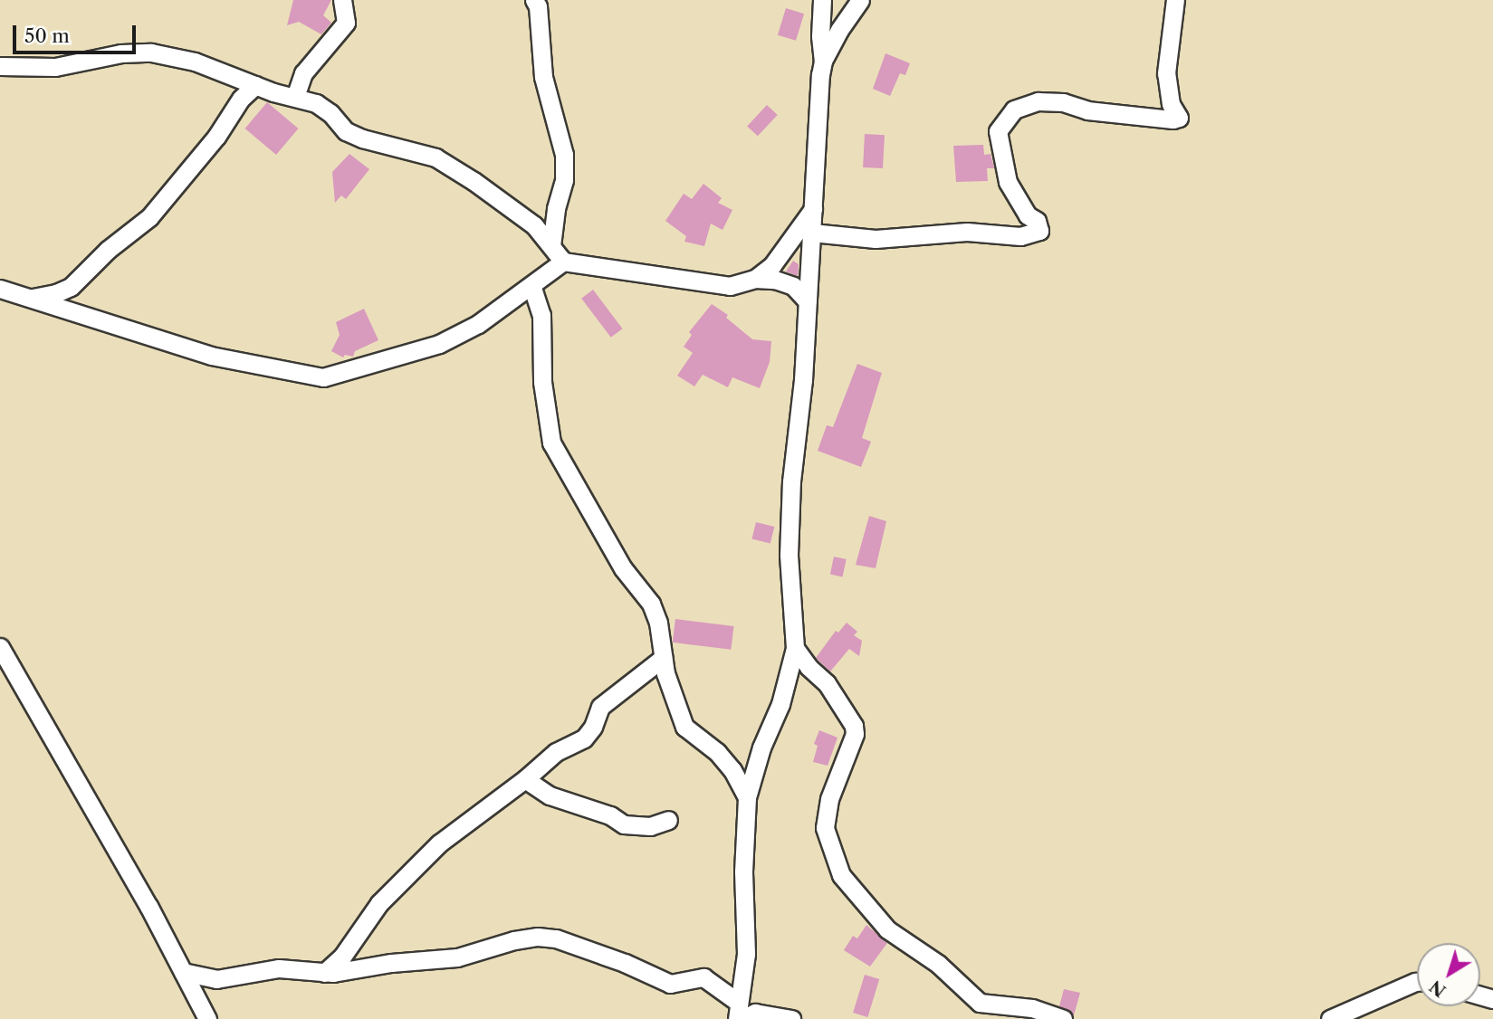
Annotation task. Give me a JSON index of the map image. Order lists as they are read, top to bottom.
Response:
{
  "scale_bar": "50 m",
  "north": "bottom left"
}
